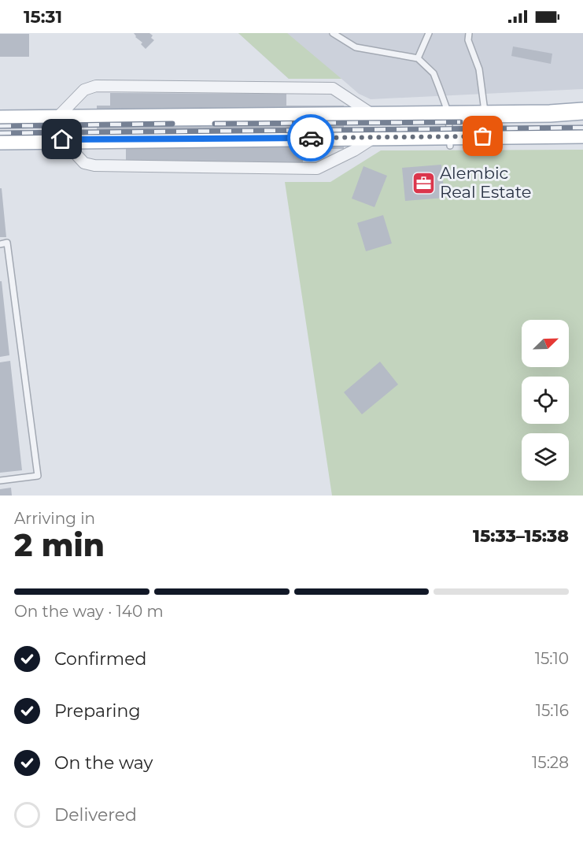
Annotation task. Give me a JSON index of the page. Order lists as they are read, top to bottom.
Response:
{
  "places": {
    "office": ["Alembic Real Estate"]
  },
  "north": "top right",
  "page": {
    "status": "15:31",
    "heading": ["2 min", "Arriving in", "15:33–15:38"],
    "bar": "On the way · 140 m",
    "list": [
      ["Confirmed", "15:10"],
      ["Preparing", "15:16"],
      ["On the way", "15:28"],
      "Delivered"
    ]
  }
}
